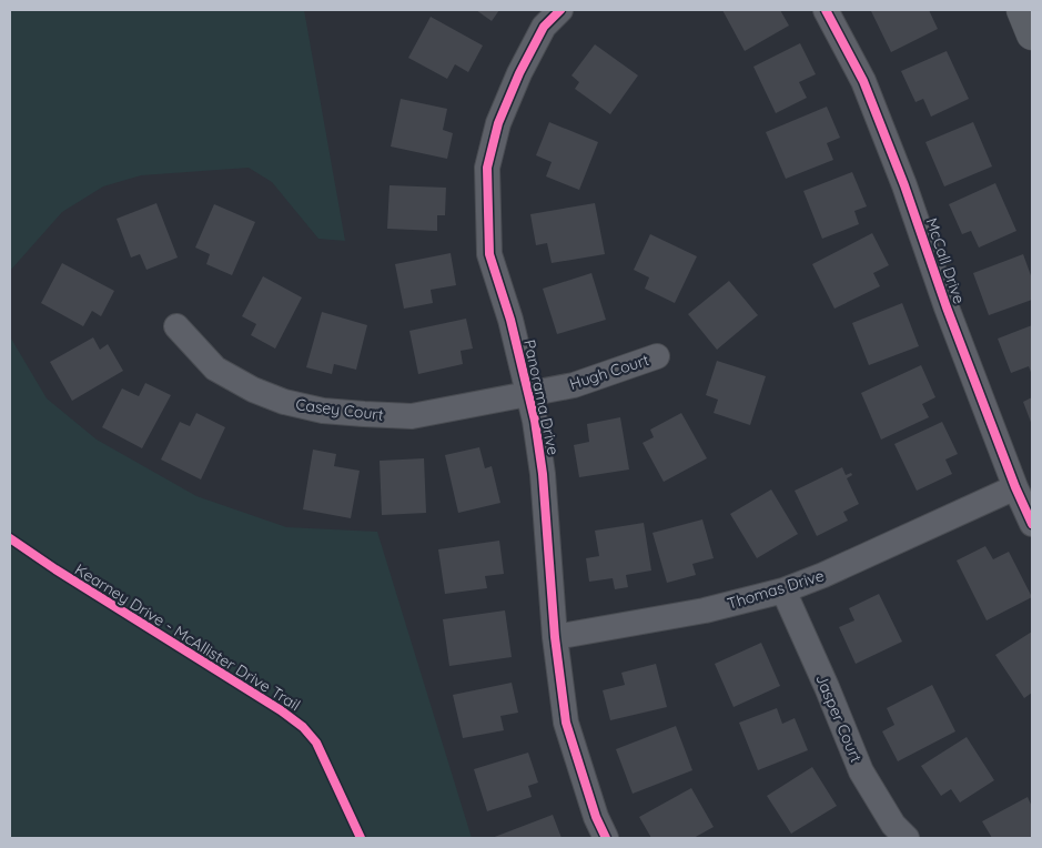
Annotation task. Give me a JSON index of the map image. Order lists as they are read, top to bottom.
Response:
{
  "streets": {
    "street": [
      "McCall Drive",
      "Hugh Court",
      "Panorama Drive",
      "Casey Court",
      "Thomas Drive",
      "Jasper Court"
    ],
    "cycle path": ["Kearney Drive - McAllister Drive Trail"]
  },
  "crossings": [
    ["McCall Drive", "Thomas Drive"],
    ["Hugh Court", "Panorama Drive"],
    ["Hugh Court", "Casey Court"],
    ["Panorama Drive", "Casey Court"],
    ["Panorama Drive", "Thomas Drive"],
    ["Thomas Drive", "Jasper Court"]
  ]
}
